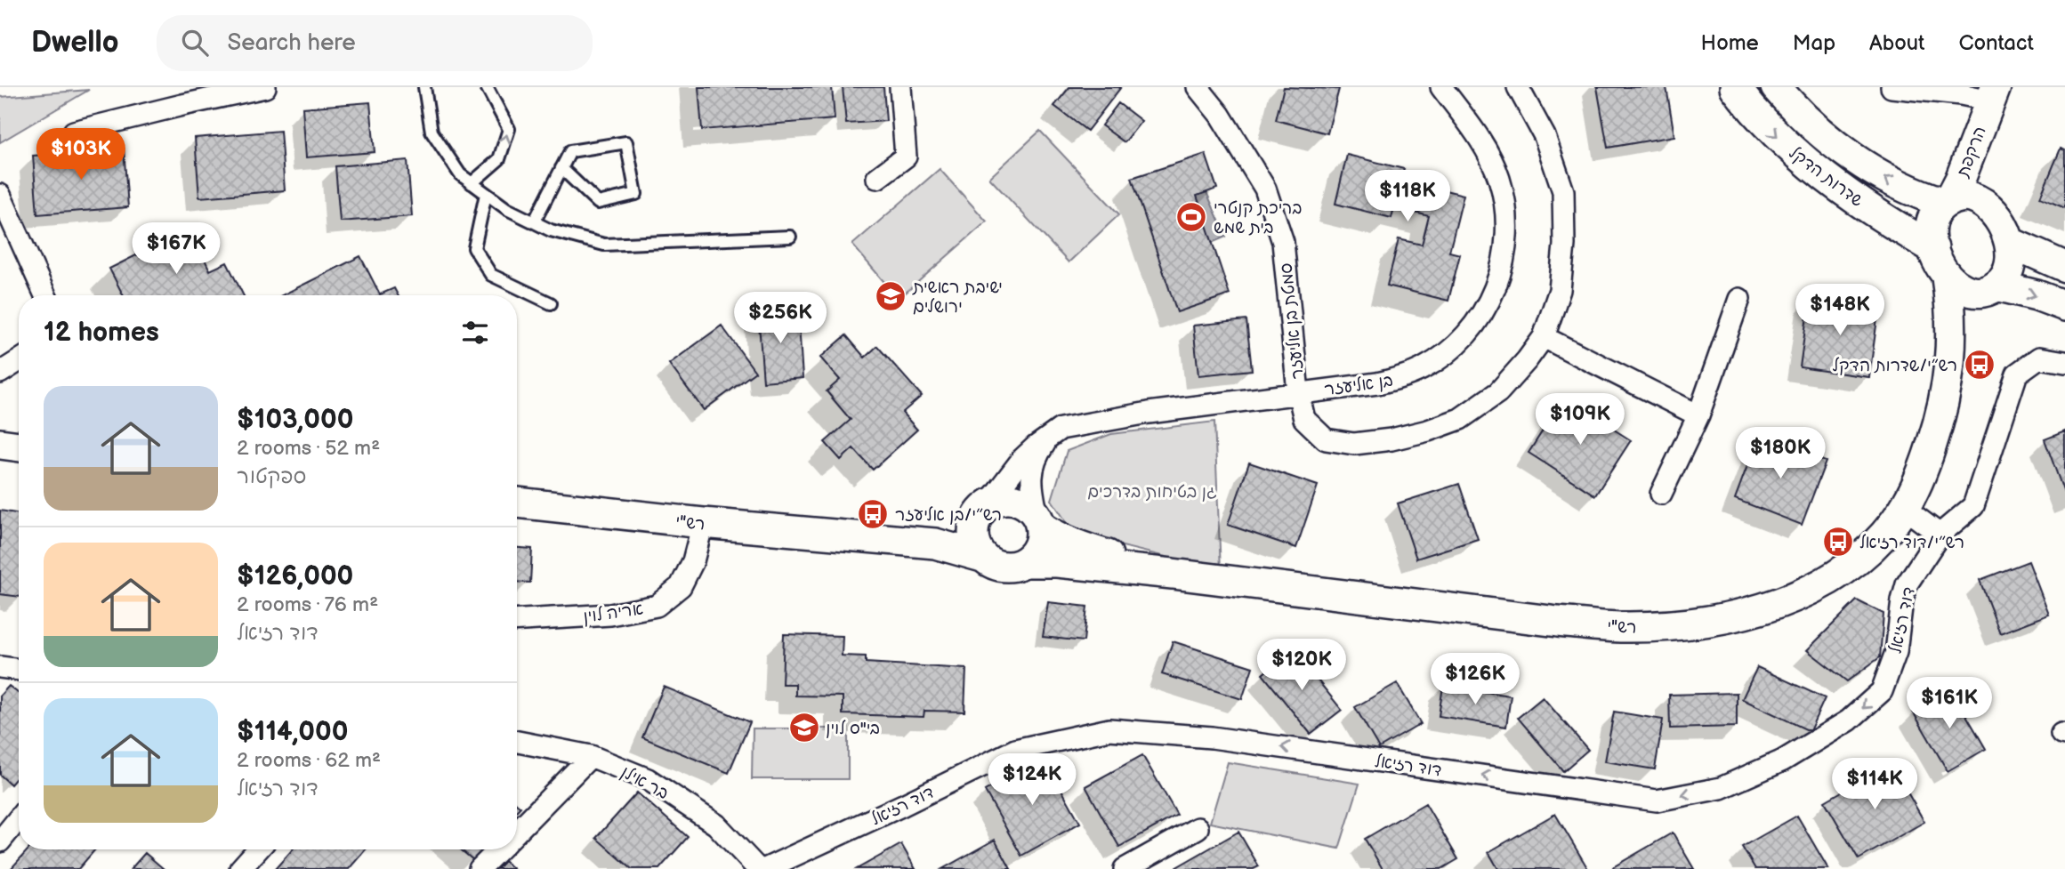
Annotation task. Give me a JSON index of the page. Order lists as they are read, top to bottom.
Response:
{
  "streets": {
    "street": [
      "הרקפת",
      "שדרות הדקל",
      "סמטת בן אליעזר",
      "בן אליעזר",
      "רש\"י",
      "אריה לוין",
      "דוד רזיאל",
      "בר אילן"
    ]
  },
  "crossings": [
    ["הרקפת", "שדרות הדקל"],
    ["הרקפת", "רש\"י"],
    ["שדרות הדקל", "רש\"י"],
    ["סמטת בן אליעזר", "בן אליעזר"],
    ["בן אליעזר", "רש\"י"],
    ["רש\"י", "אריה לוין"]
  ],
  "one_way": ["דוד רזיאל"],
  "parks": ["גן בטיחות בדרכים"],
  "places": {
    "sports": ["בריכת קנטרי בית שמש"],
    "school or university": ["ישיבת ראשית ירושלים", "בי\"ס לוין"],
    "bus stop": ["רש״י/שדרות הדקל", "רש״י/בן אליעזר", "רש״י/דוד רזיאל"]
  },
  "page": {
    "header": "Dwello",
    "search": "Search here",
    "nav": [
      "Home",
      "Map",
      "About",
      "Contact"
    ],
    "price": [
      "$103K",
      "$118K",
      "$167K",
      "$148K",
      "$256K",
      "$109K",
      "$180K",
      "$120K",
      "$126K",
      "$161K",
      "$124K",
      "$114K"
    ],
    "heading": "12 homes",
    "list": [
      {
        "name": "$103,000",
        "note": "2 rooms · 52 m² · ספקטור"
      },
      {
        "name": "$126,000",
        "note": "2 rooms · 76 m² · דוד רזיאל"
      },
      {
        "name": "$114,000",
        "note": "2 rooms · 62 m² · דוד רזיאל"
      }
    ]
  }
}
